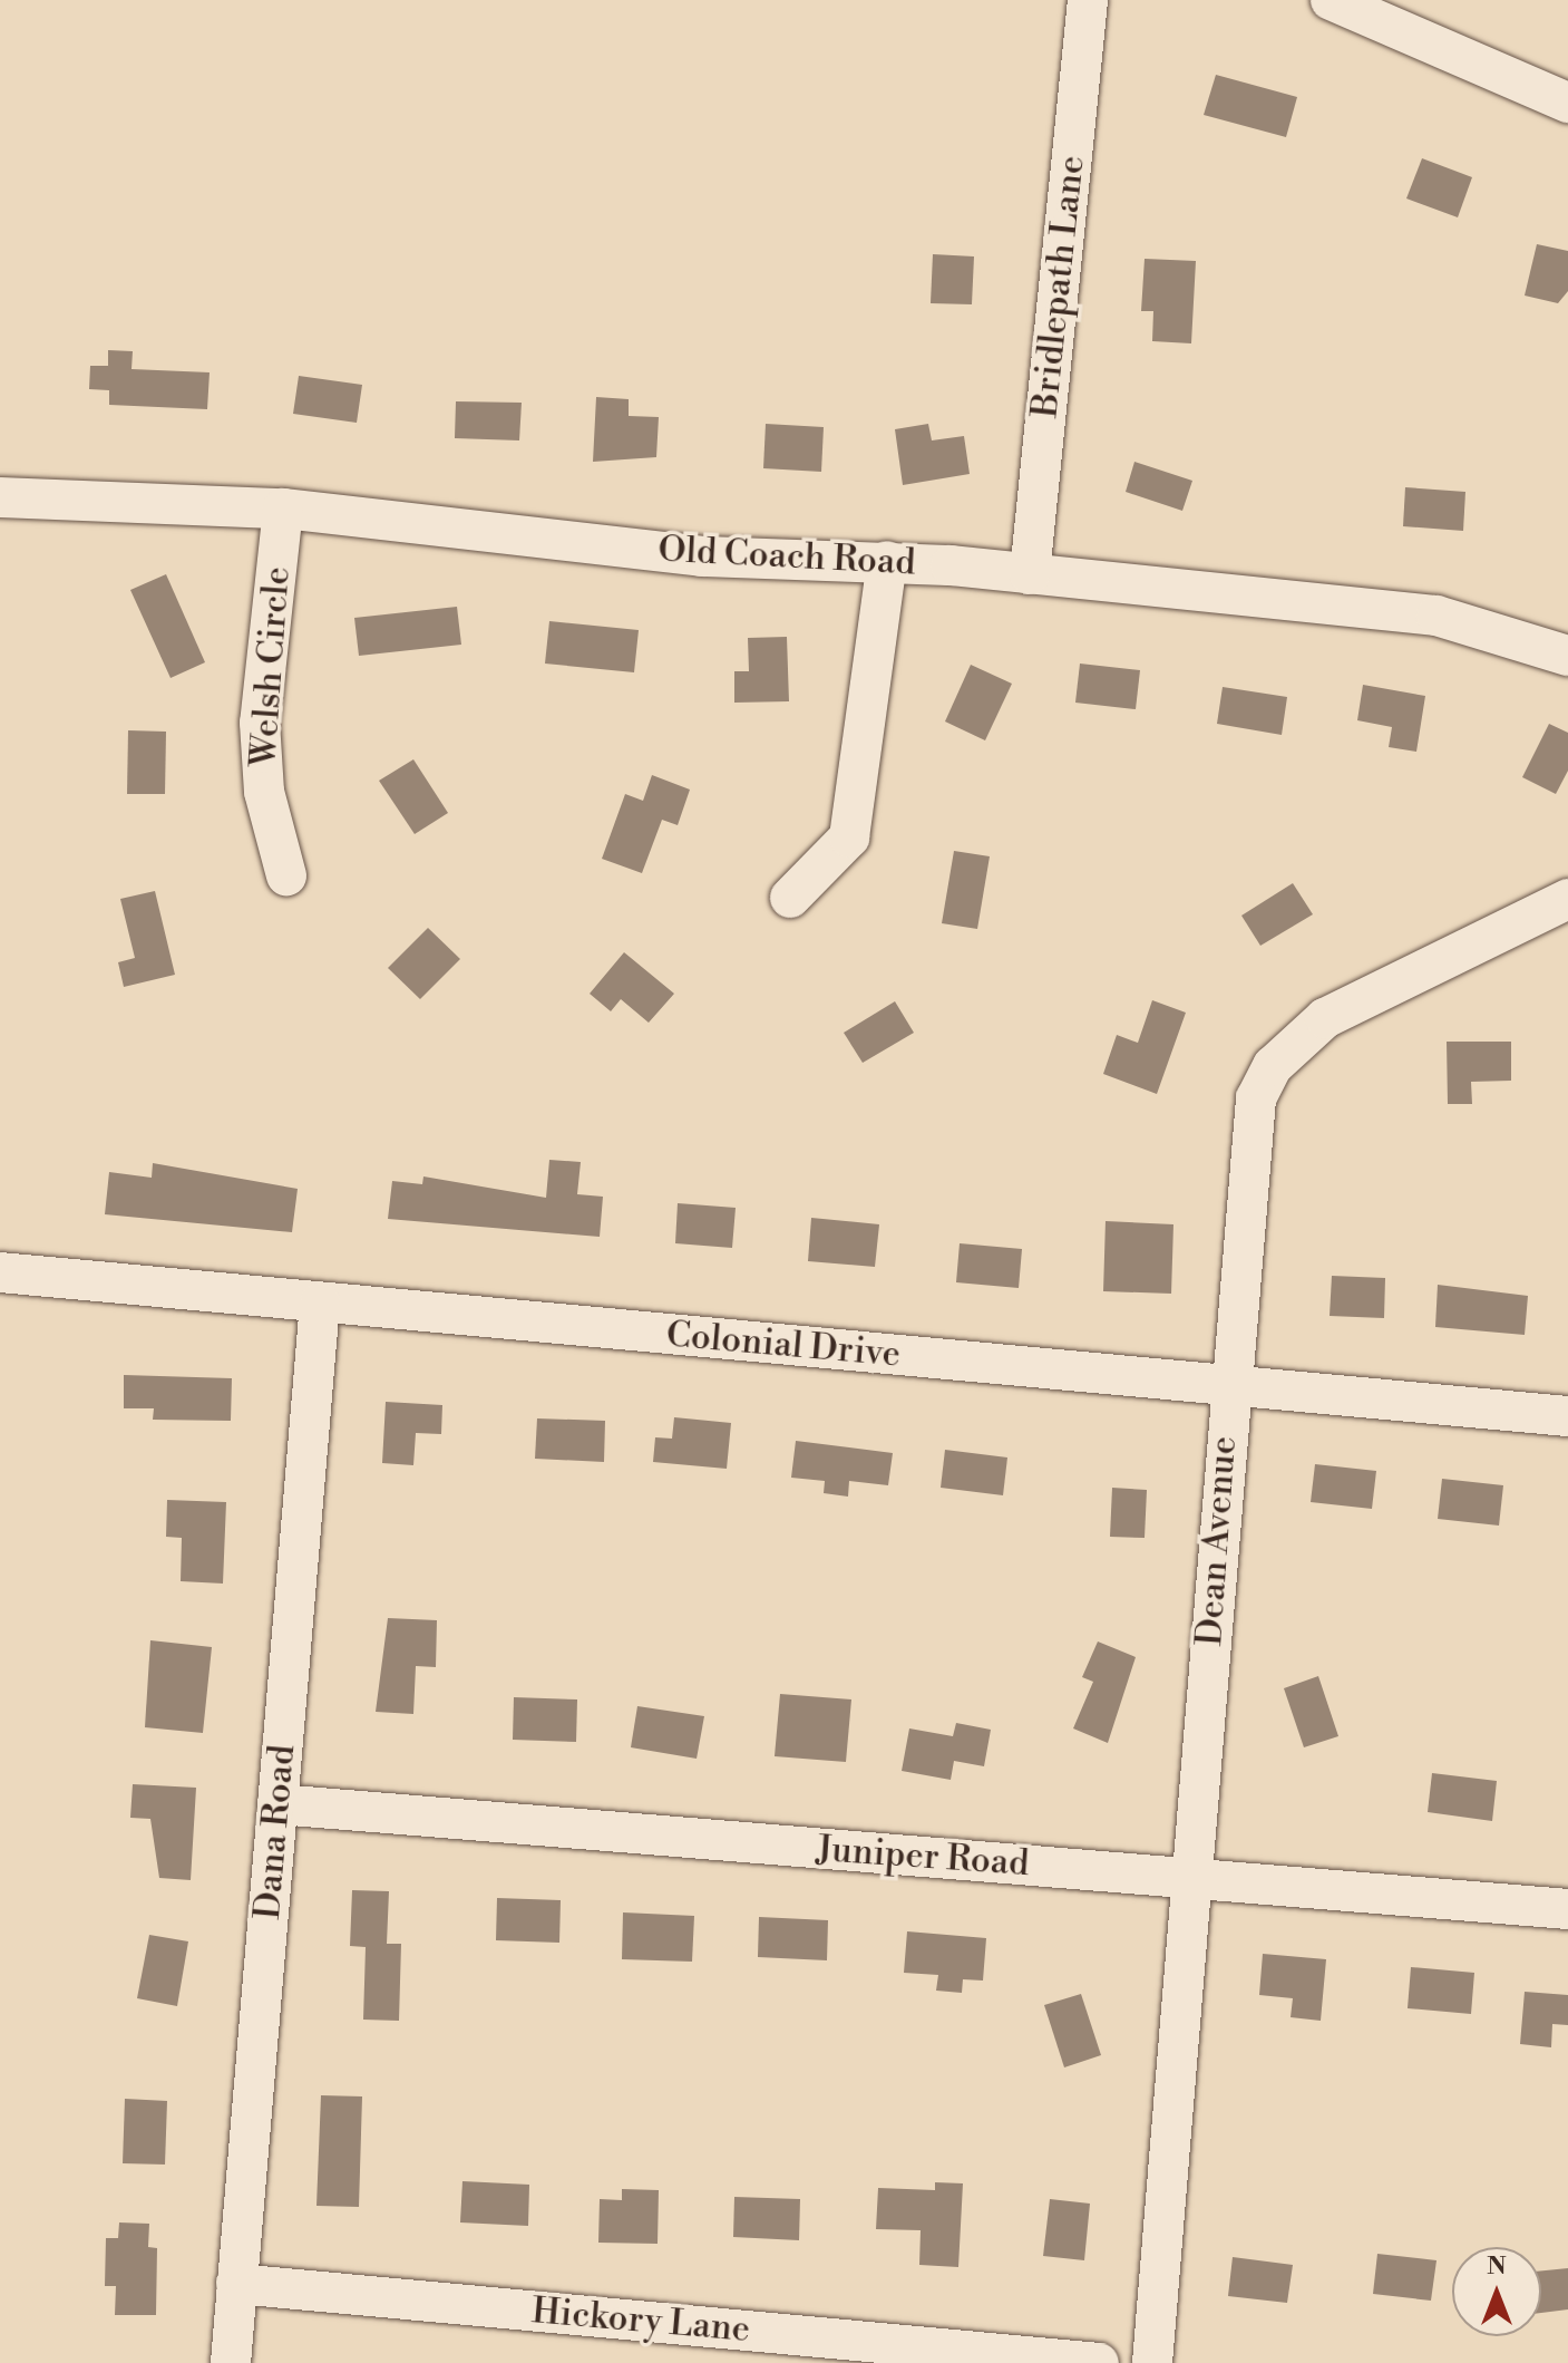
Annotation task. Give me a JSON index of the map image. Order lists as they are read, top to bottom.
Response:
{
  "streets": {
    "street": [
      "Bridlepath Lane",
      "Old Coach Road",
      "Welsh Circle",
      "Colonial Drive",
      "Dean Avenue",
      "Dana Road",
      "Juniper Road",
      "Hickory Lane"
    ]
  },
  "crossings": [
    ["Bridlepath Lane", "Old Coach Road"],
    ["Old Coach Road", "Welsh Circle"],
    ["Colonial Drive", "Dean Avenue"],
    ["Colonial Drive", "Dana Road"],
    ["Dean Avenue", "Juniper Road"],
    ["Dana Road", "Juniper Road"],
    ["Dana Road", "Hickory Lane"]
  ],
  "north": "top"
}
